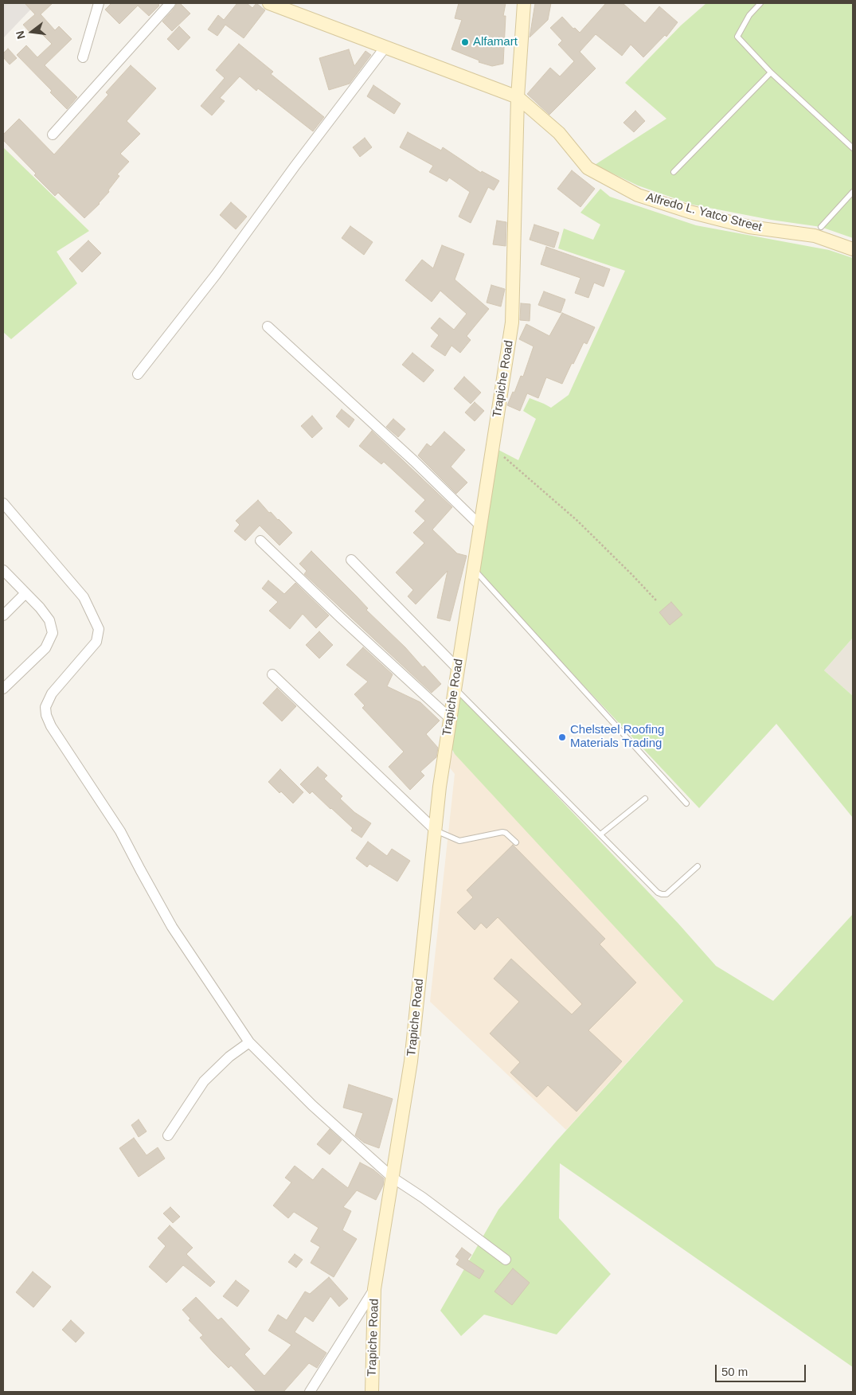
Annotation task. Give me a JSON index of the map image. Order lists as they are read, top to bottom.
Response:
{
  "streets": {
    "street": ["Alfredo L. Yatco Street", "Trapiche Road"]
  },
  "crossings": [
    ["Alfredo L. Yatco Street", "Trapiche Road"]
  ],
  "places": ["Alfamart", "Chelsteel Roofing Materials Trading"],
  "scale_bar": "50 m",
  "north": "left"
}
